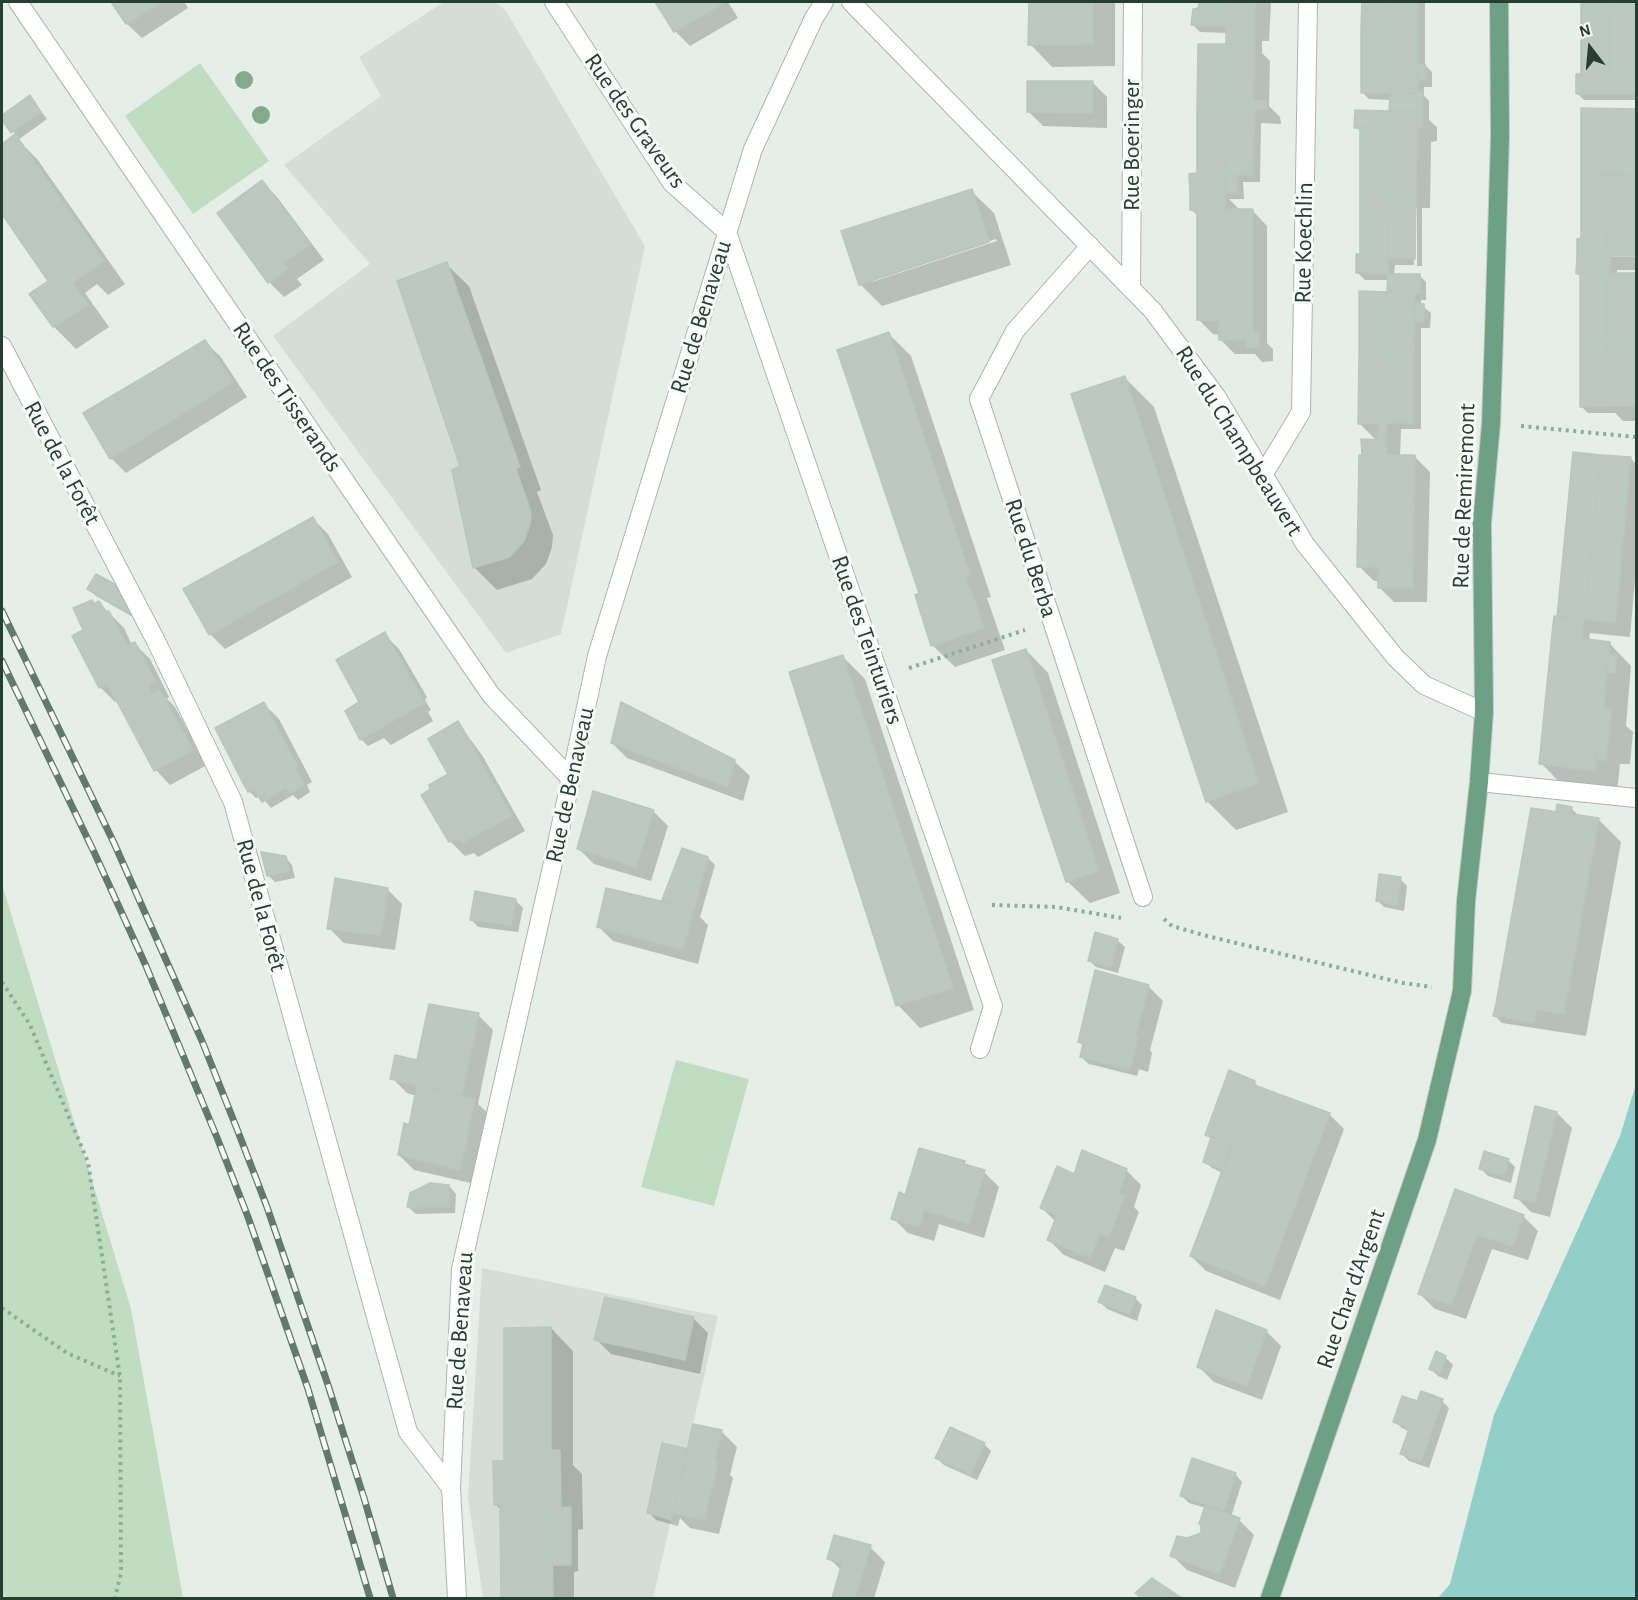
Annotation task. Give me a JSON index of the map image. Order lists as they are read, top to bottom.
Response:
{
  "streets": {
    "main road": ["Rue de Remiremont", "Rue Char d'Argent"],
    "street": [
      "Rue des Graveurs",
      "Rue Boeringer",
      "Rue Koechlin",
      "Rue de Benaveau",
      "Rue des Tisserands",
      "Rue du Champbeauvert",
      "Rue de la Forêt",
      "Rue du Berba",
      "Rue des Teinturiers"
    ]
  },
  "crossings": [
    ["Rue des Graveurs", "Rue de Benaveau"],
    ["Rue des Graveurs", "Rue des Teinturiers"],
    ["Rue Boeringer", "Rue du Champbeauvert"],
    ["Rue Koechlin", "Rue du Champbeauvert"],
    ["Rue de Benaveau", "Rue des Tisserands"],
    ["Rue de Benaveau", "Rue de la Forêt"],
    ["Rue de Benaveau", "Rue des Teinturiers"],
    ["Rue du Champbeauvert", "Rue de Remiremont"],
    ["Rue du Champbeauvert", "Rue du Berba"],
    ["Rue de Remiremont", "Rue Char d'Argent"]
  ],
  "north": "top"
}
